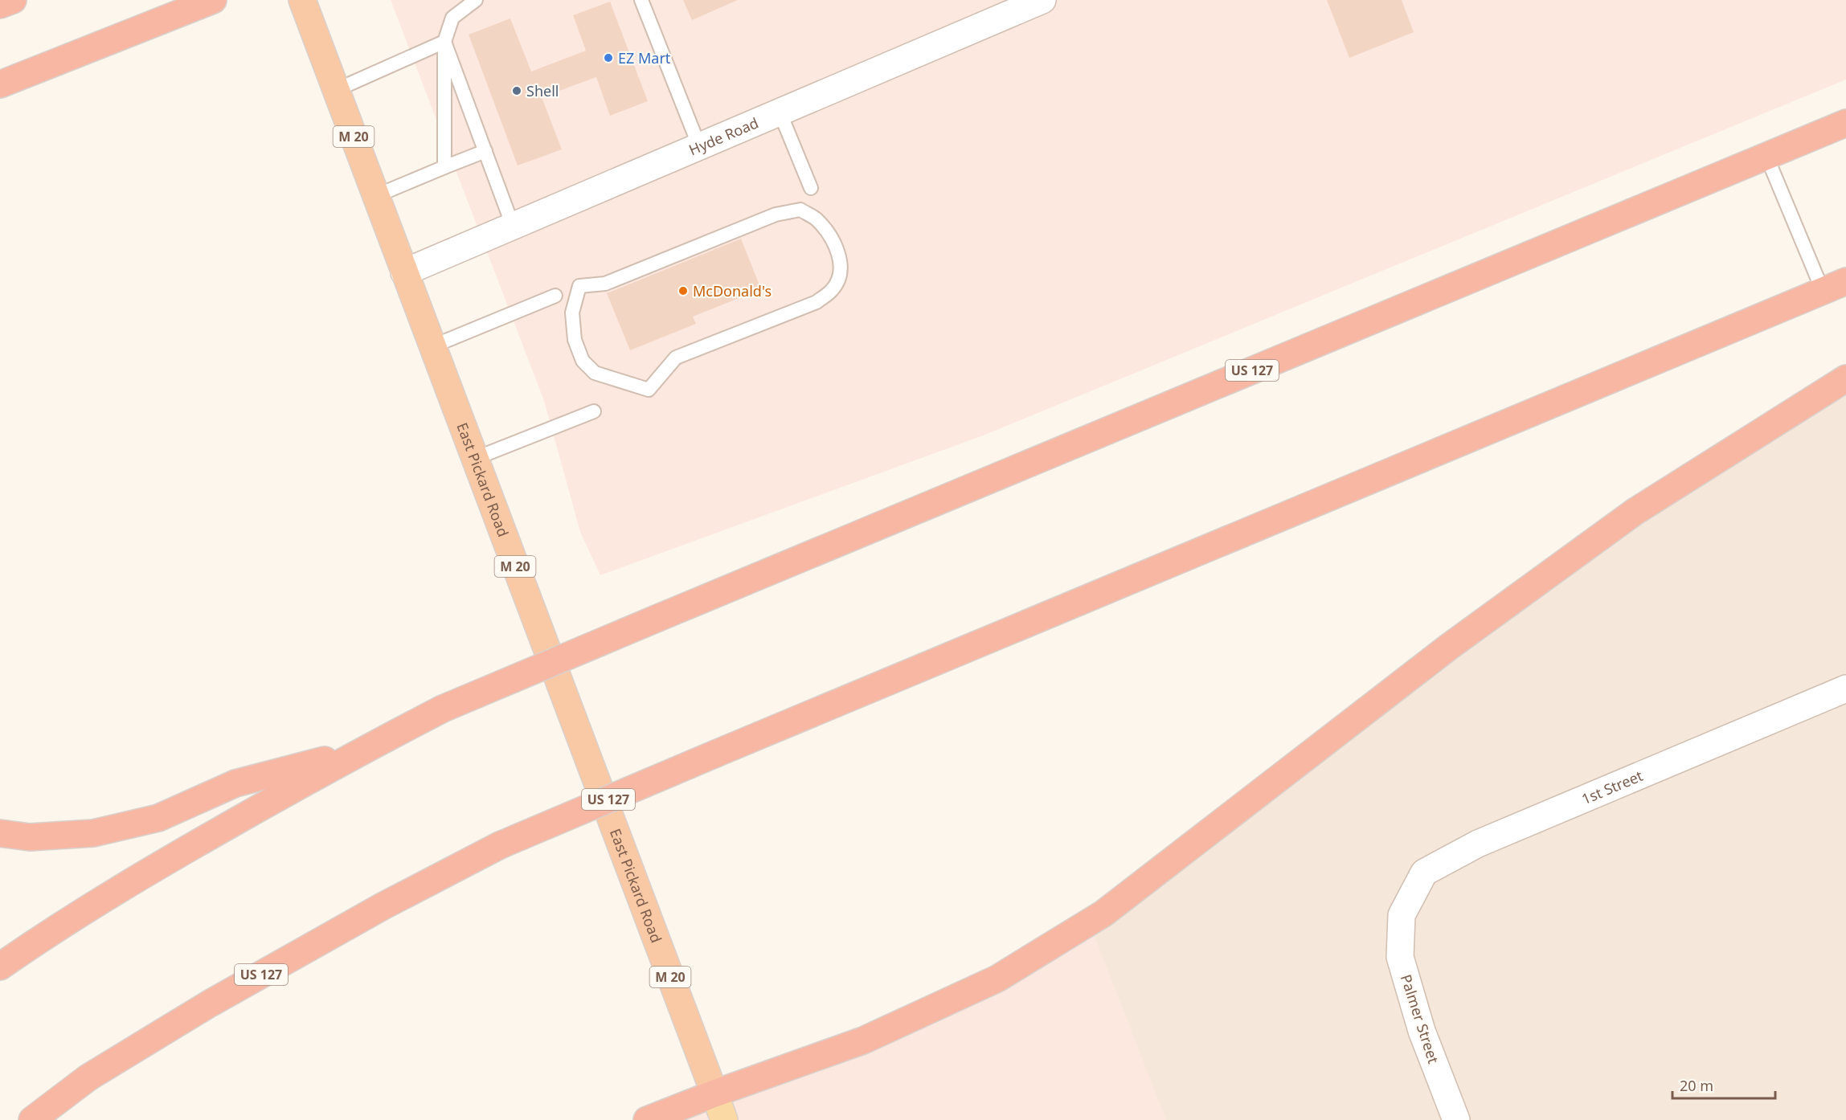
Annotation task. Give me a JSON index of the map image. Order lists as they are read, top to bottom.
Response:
{
  "streets": {
    "highway": ["M 20", "US 127", "East Pickard Road"],
    "street": ["Hyde Road", "1st Street", "Palmer Street"]
  },
  "crossings": [
    ["Hyde Road", "East Pickard Road"],
    ["1st Street", "Palmer Street"]
  ],
  "places": ["EZ Mart", "Shell", "McDonald's"],
  "scale_bar": "20 m"
}
